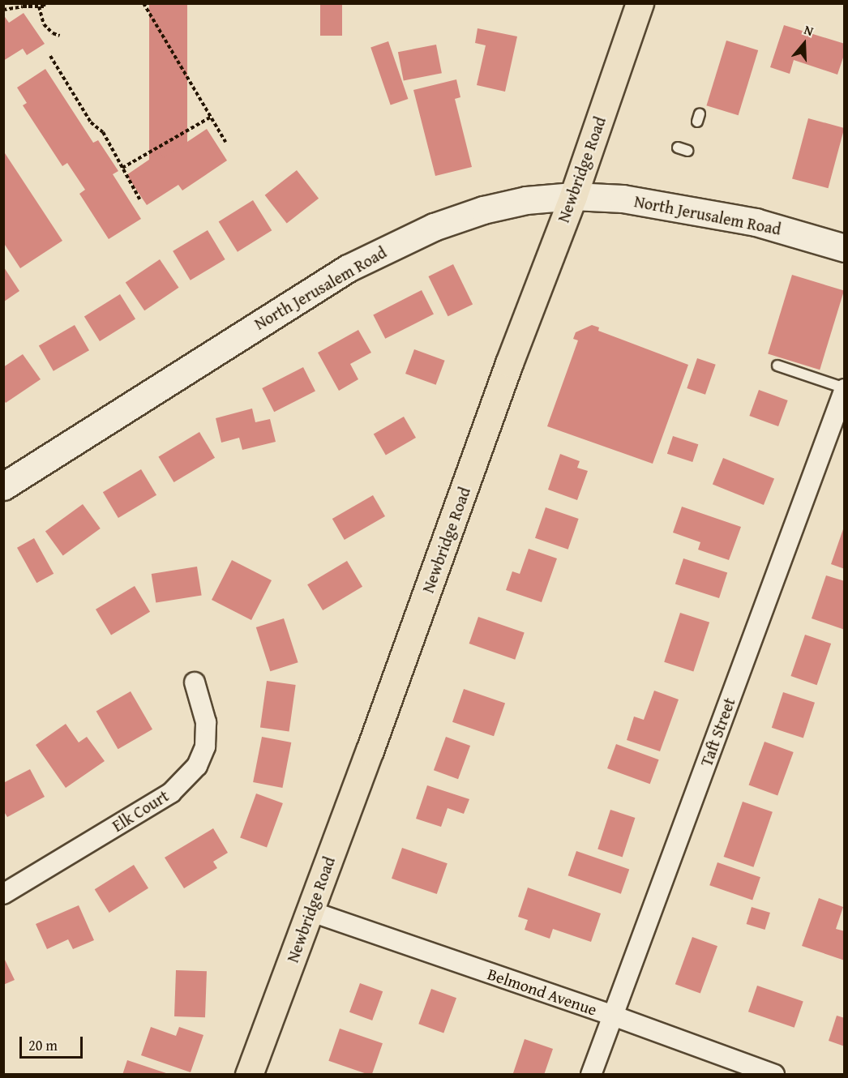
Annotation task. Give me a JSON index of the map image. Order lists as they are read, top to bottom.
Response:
{
  "streets": {
    "main road": ["Newbridge Road", "North Jerusalem Road"],
    "street": ["Taft Street", "Elk Court", "Belmond Avenue"]
  },
  "crossings": [
    ["Newbridge Road", "North Jerusalem Road"],
    ["Newbridge Road", "Belmond Avenue"],
    ["Taft Street", "Belmond Avenue"]
  ],
  "scale_bar": "20 m",
  "north": "top"
}
